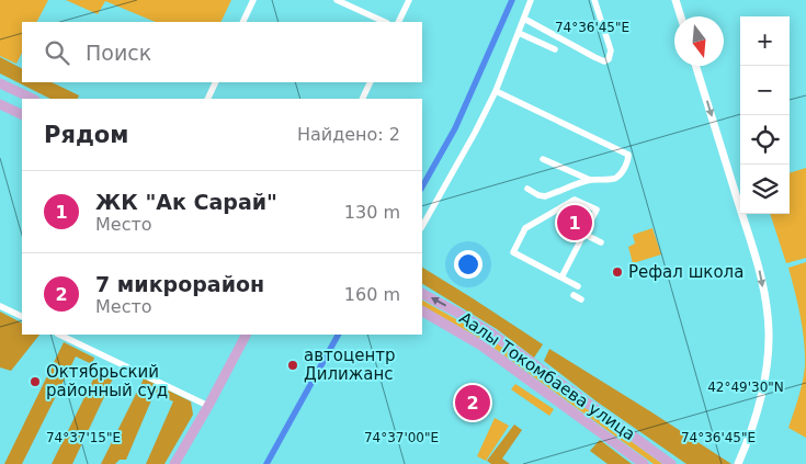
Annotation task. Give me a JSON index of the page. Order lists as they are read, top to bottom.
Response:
{
  "streets": {
    "main road": ["Аалы Токомбаева улица"]
  },
  "places": ["Рефал школа", "автоцентр Дилижанс", "Октябрьский районный суд"],
  "north": "bottom",
  "page": {
    "map_buttons": ["+", "−"],
    "search": "Поиск",
    "heading": ["Рядом", "Найдено: 2"],
    "list": [
      {
        "mark": "1",
        "name": "ЖК \"Ак Сарай\"",
        "note": "Место",
        "value": "130 m"
      },
      {
        "mark": "2",
        "name": "7 микрорайон",
        "note": "Место",
        "value": "160 m"
      }
    ],
    "pins": ["1", "2"]
  },
  "coordinates": [
    "74°36'45\"E",
    "42°49'30\"N",
    "74°37'15\"E",
    "74°37'00\"E"
  ]
}
